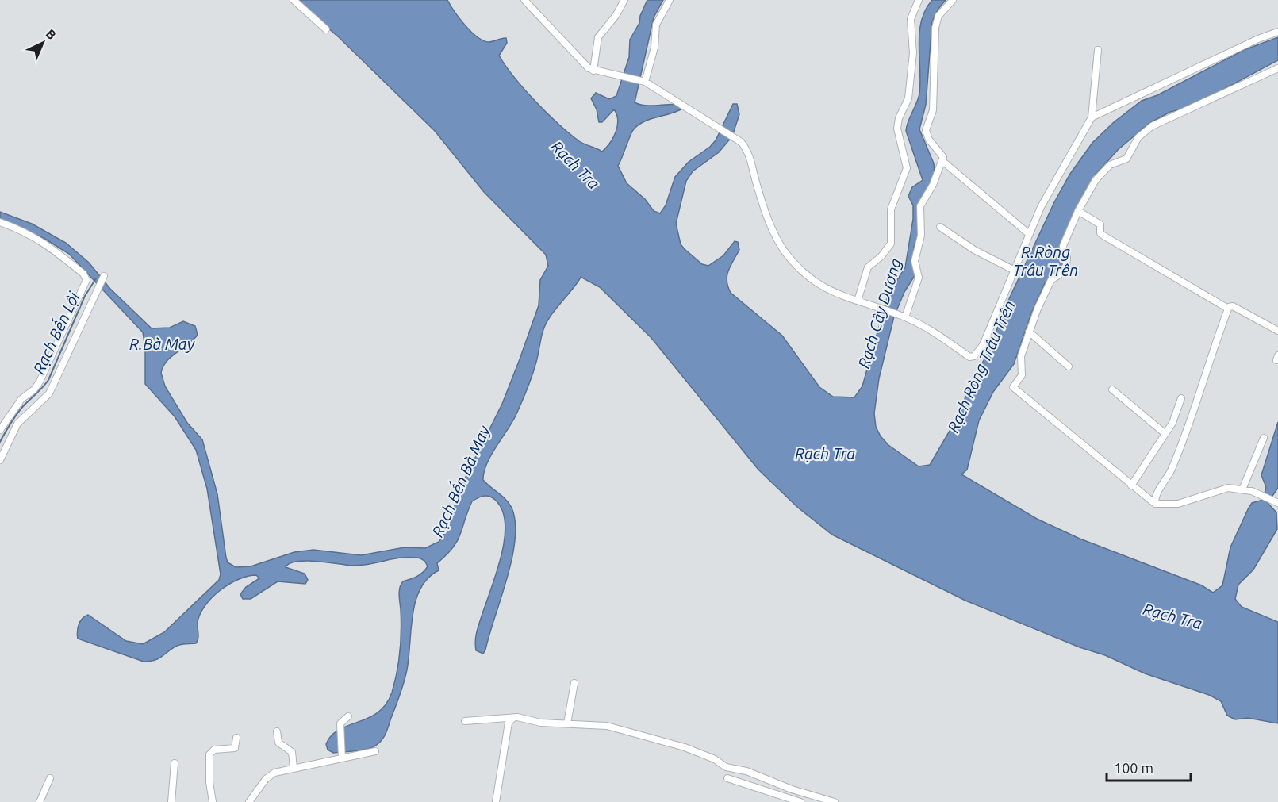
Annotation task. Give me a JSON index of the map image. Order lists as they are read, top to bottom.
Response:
{
  "water": [
    "Rạch Tra",
    "R.Ròng Trâu Trên",
    "Rạch Cây Dương",
    "Rạch Bến Lội",
    "R.Bà May",
    "Rạch Ròng Trâu Trên",
    "Rạch Bến Bà May"
  ],
  "scale_bar": "100 m",
  "north": "top right"
}
